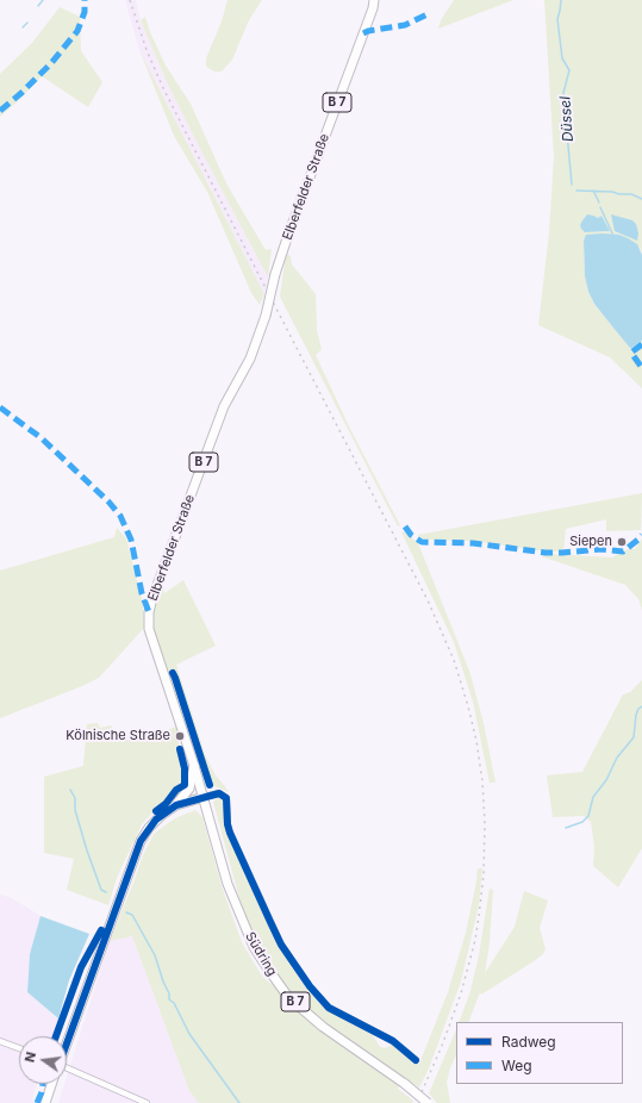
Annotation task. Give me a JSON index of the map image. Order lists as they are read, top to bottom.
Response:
{
  "streets": {
    "main road": ["B 7", "Elberfelder Straße", "Südring"]
  },
  "crossings": [
    ["Elberfelder Straße", "Südring"]
  ],
  "water": ["Düssel"],
  "places": ["Siepen", "Kölnische Straße"],
  "legend": ["Radweg", "Weg"],
  "north": "left"
}
